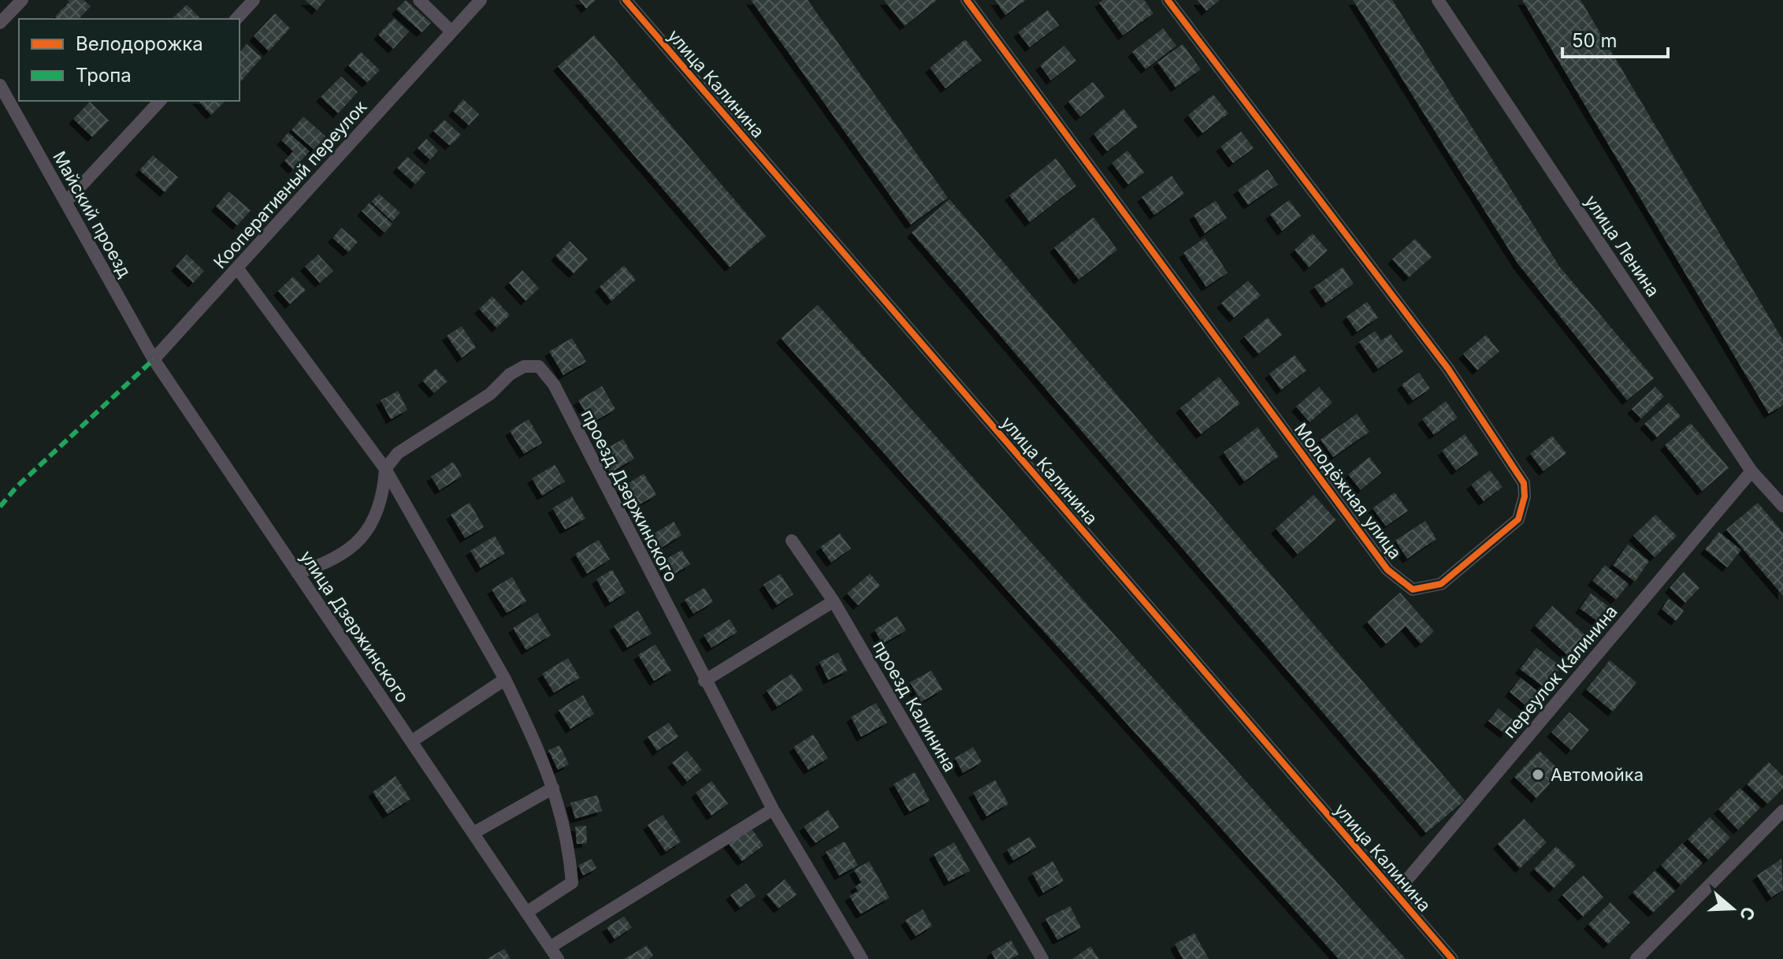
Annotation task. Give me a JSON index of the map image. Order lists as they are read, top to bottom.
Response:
{
  "streets": {
    "street": [
      "улица Калинина",
      "Кооперативный переулок",
      "Майский проезд",
      "улица Ленина",
      "Молодёжная улица",
      "проезд Дзержинского",
      "улица Дзержинского",
      "переулок Калинина",
      "проезд Калинина"
    ]
  },
  "crossings": [
    ["улица Калинина", "переулок Калинина"],
    ["Кооперативный переулок", "Майский проезд"],
    ["Кооперативный переулок", "улица Дзержинского"],
    ["Майский проезд", "улица Дзержинского"],
    ["улица Ленина", "переулок Калинина"]
  ],
  "places": ["Автомойка"],
  "legend": ["Велодорожка", "Тропа"],
  "scale_bar": "50 m",
  "north": "right"
}
